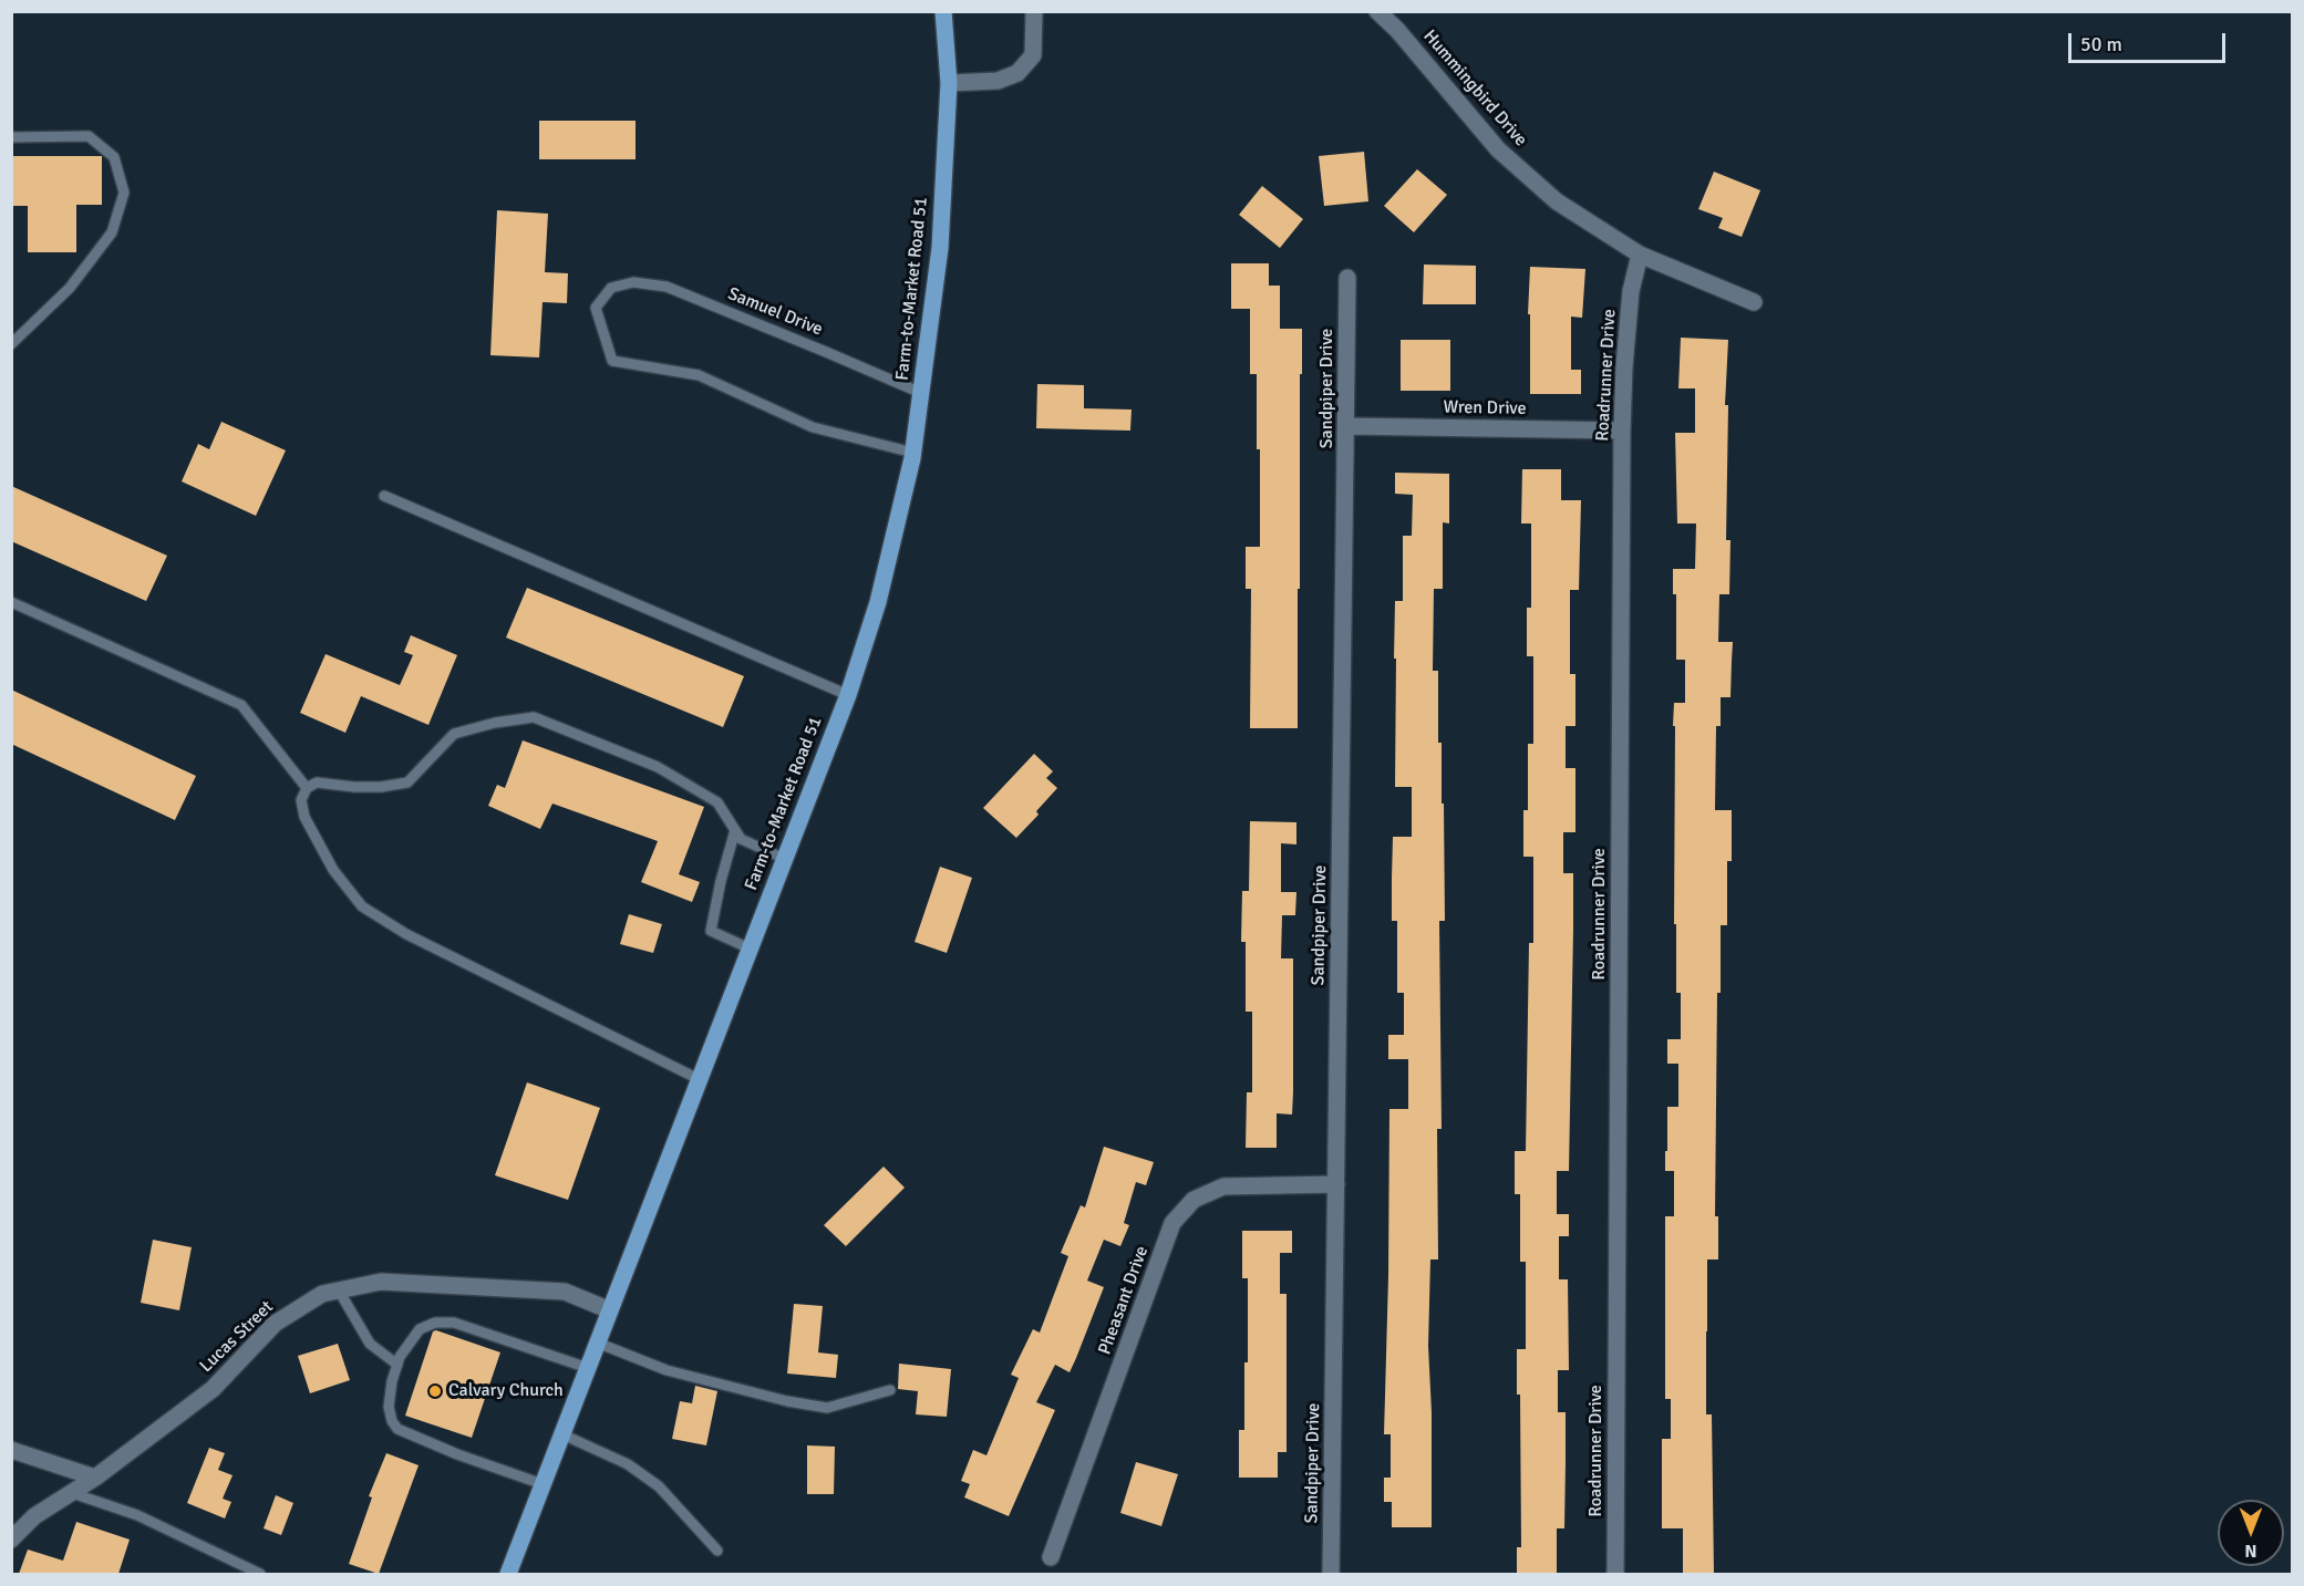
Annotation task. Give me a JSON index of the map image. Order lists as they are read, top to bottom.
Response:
{
  "streets": {
    "main road": ["Farm-to-Market Road 51"],
    "street": [
      "Hummingbird Drive",
      "Roadrunner Drive",
      "Sandpiper Drive",
      "Wren Drive",
      "Pheasant Drive",
      "Lucas Street"
    ],
    "lane": ["Samuel Drive"]
  },
  "crossings": [
    ["Hummingbird Drive", "Roadrunner Drive"],
    ["Farm-to-Market Road 51", "Samuel Drive"],
    ["Farm-to-Market Road 51", "Lucas Street"],
    ["Roadrunner Drive", "Wren Drive"],
    ["Sandpiper Drive", "Wren Drive"],
    ["Sandpiper Drive", "Pheasant Drive"]
  ],
  "places": ["Calvary Church"],
  "scale_bar": "50 m",
  "north": "bottom"
}
